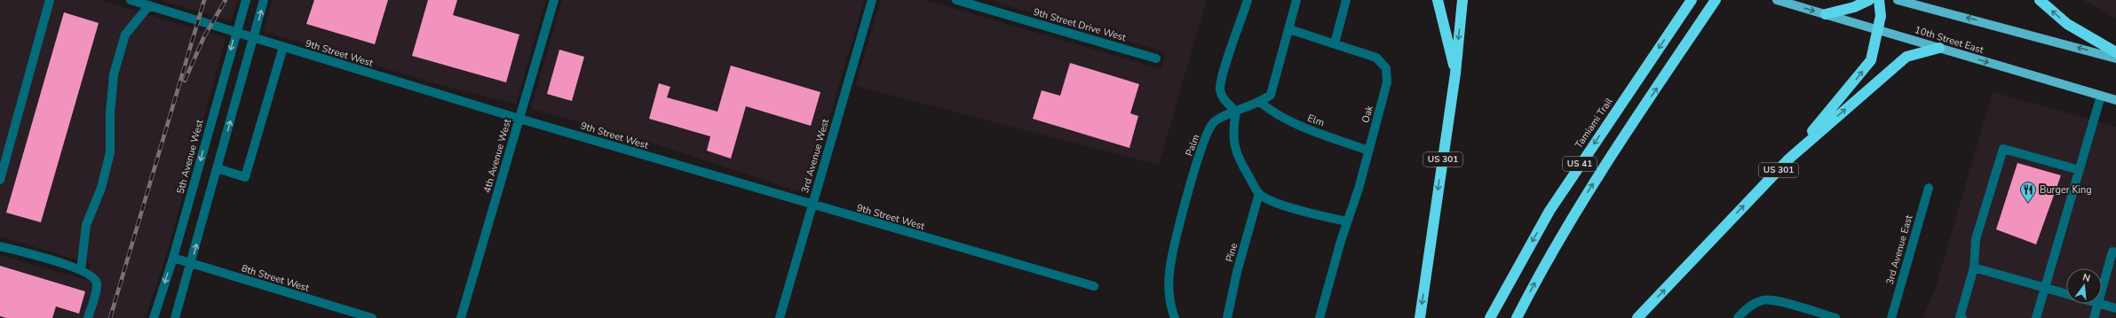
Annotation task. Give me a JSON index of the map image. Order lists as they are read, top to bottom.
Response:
{
  "streets": {
    "highway": ["Tamiami Trail", "US 301", "US 41"],
    "main road": ["10th Street East"],
    "street": [
      "9th Street Drive West",
      "9th Street West",
      "Oak",
      "Elm",
      "Palm",
      "4th Avenue West",
      "3rd Avenue West",
      "5th Avenue West",
      "3rd Avenue East",
      "Pine",
      "8th Street West"
    ]
  },
  "crossings": [
    ["10th Street East", "US 301"],
    ["9th Street West", "4th Avenue West"],
    ["9th Street West", "3rd Avenue West"],
    ["9th Street West", "5th Avenue West"],
    ["Oak", "Elm"],
    ["Elm", "Palm"],
    ["5th Avenue West", "8th Street West"]
  ],
  "places": {
    "restaurant": ["Burger King"]
  },
  "north": "top"
}
